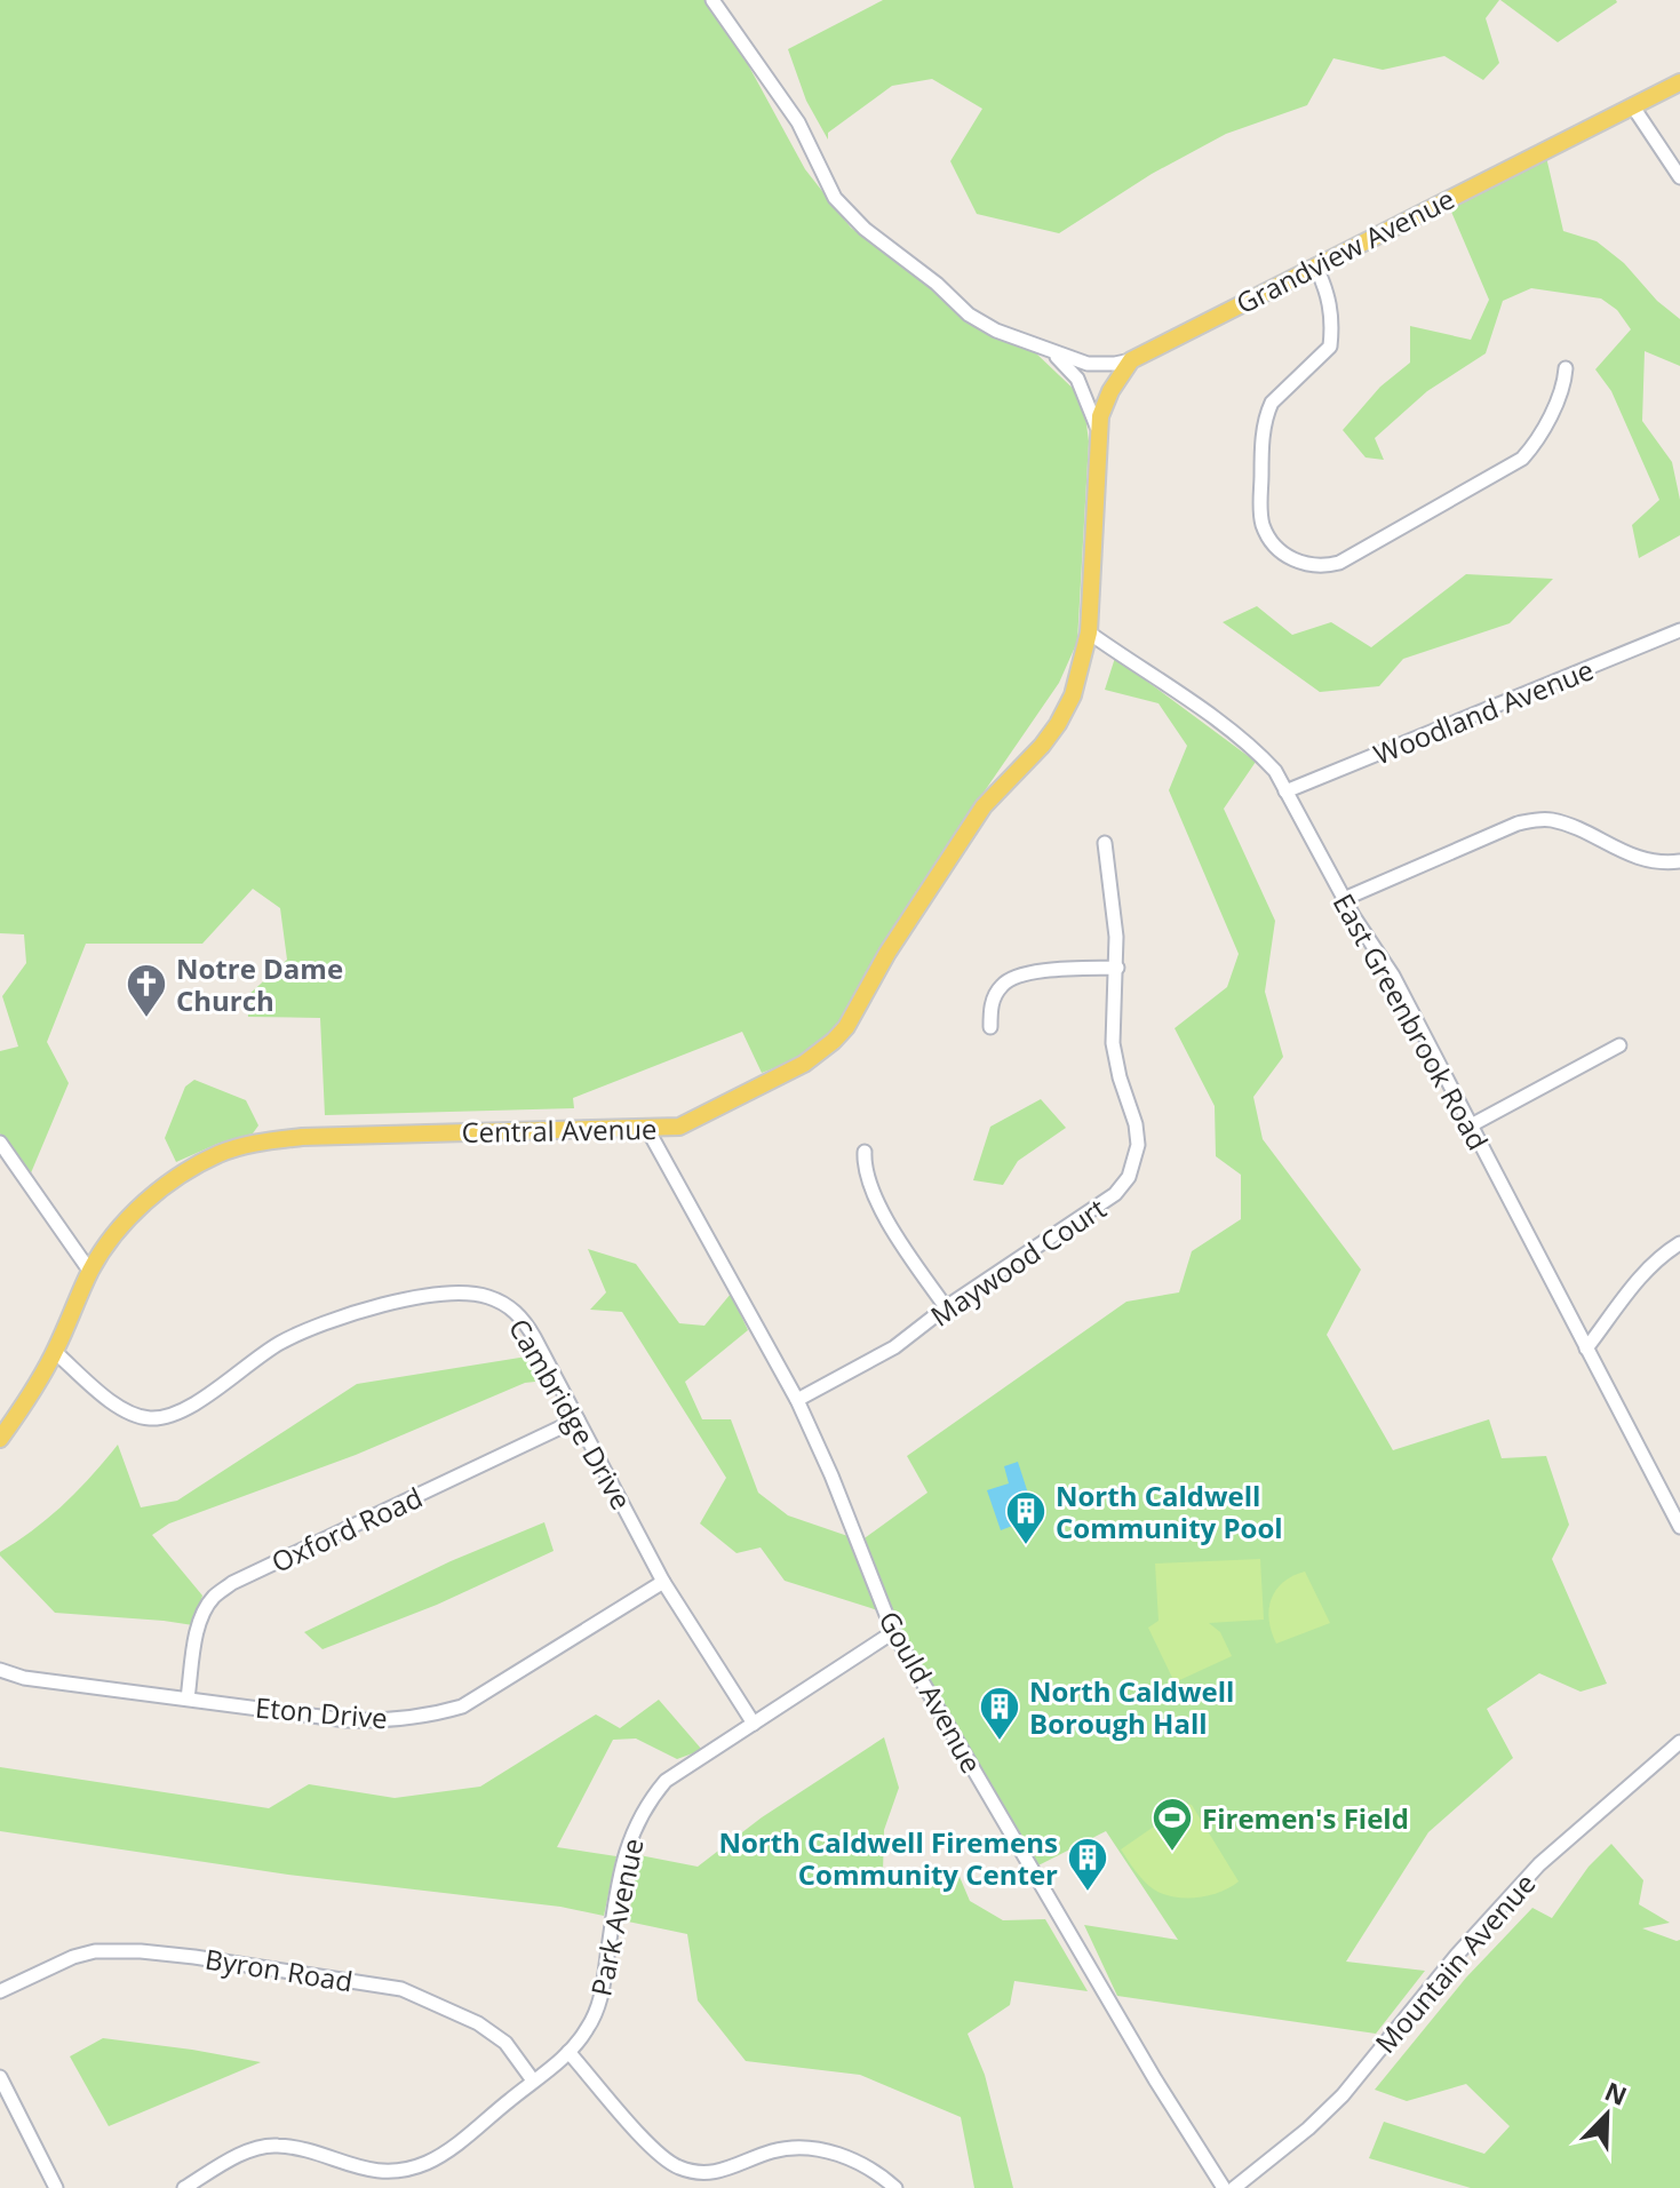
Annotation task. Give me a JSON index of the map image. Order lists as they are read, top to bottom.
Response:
{
  "streets": {
    "main road": ["Grandview Avenue", "Central Avenue"],
    "street": [
      "Woodland Avenue",
      "East Greenbrook Road",
      "Maywood Court",
      "Cambridge Drive",
      "Oxford Road",
      "Gould Avenue",
      "Eton Drive",
      "Park Avenue",
      "Mountain Avenue",
      "Byron Road"
    ]
  },
  "crossings": [
    ["Woodland Avenue", "East Greenbrook Road"],
    ["East Greenbrook Road", "Central Avenue"],
    ["Central Avenue", "Cambridge Drive"],
    ["Central Avenue", "Gould Avenue"],
    ["Maywood Court", "Gould Avenue"],
    ["Cambridge Drive", "Oxford Road"],
    ["Cambridge Drive", "Eton Drive"],
    ["Cambridge Drive", "Park Avenue"],
    ["Oxford Road", "Eton Drive"],
    ["Gould Avenue", "Park Avenue"],
    ["Park Avenue", "Byron Road"]
  ],
  "places": {
    "church": ["Notre Dame Church"],
    "building": ["North Caldwell Community Pool", "North Caldwell Borough Hall", "North Caldwell Firemens Community Center"],
    "sports": ["Firemen's Field"]
  },
  "north": "top right"
}
